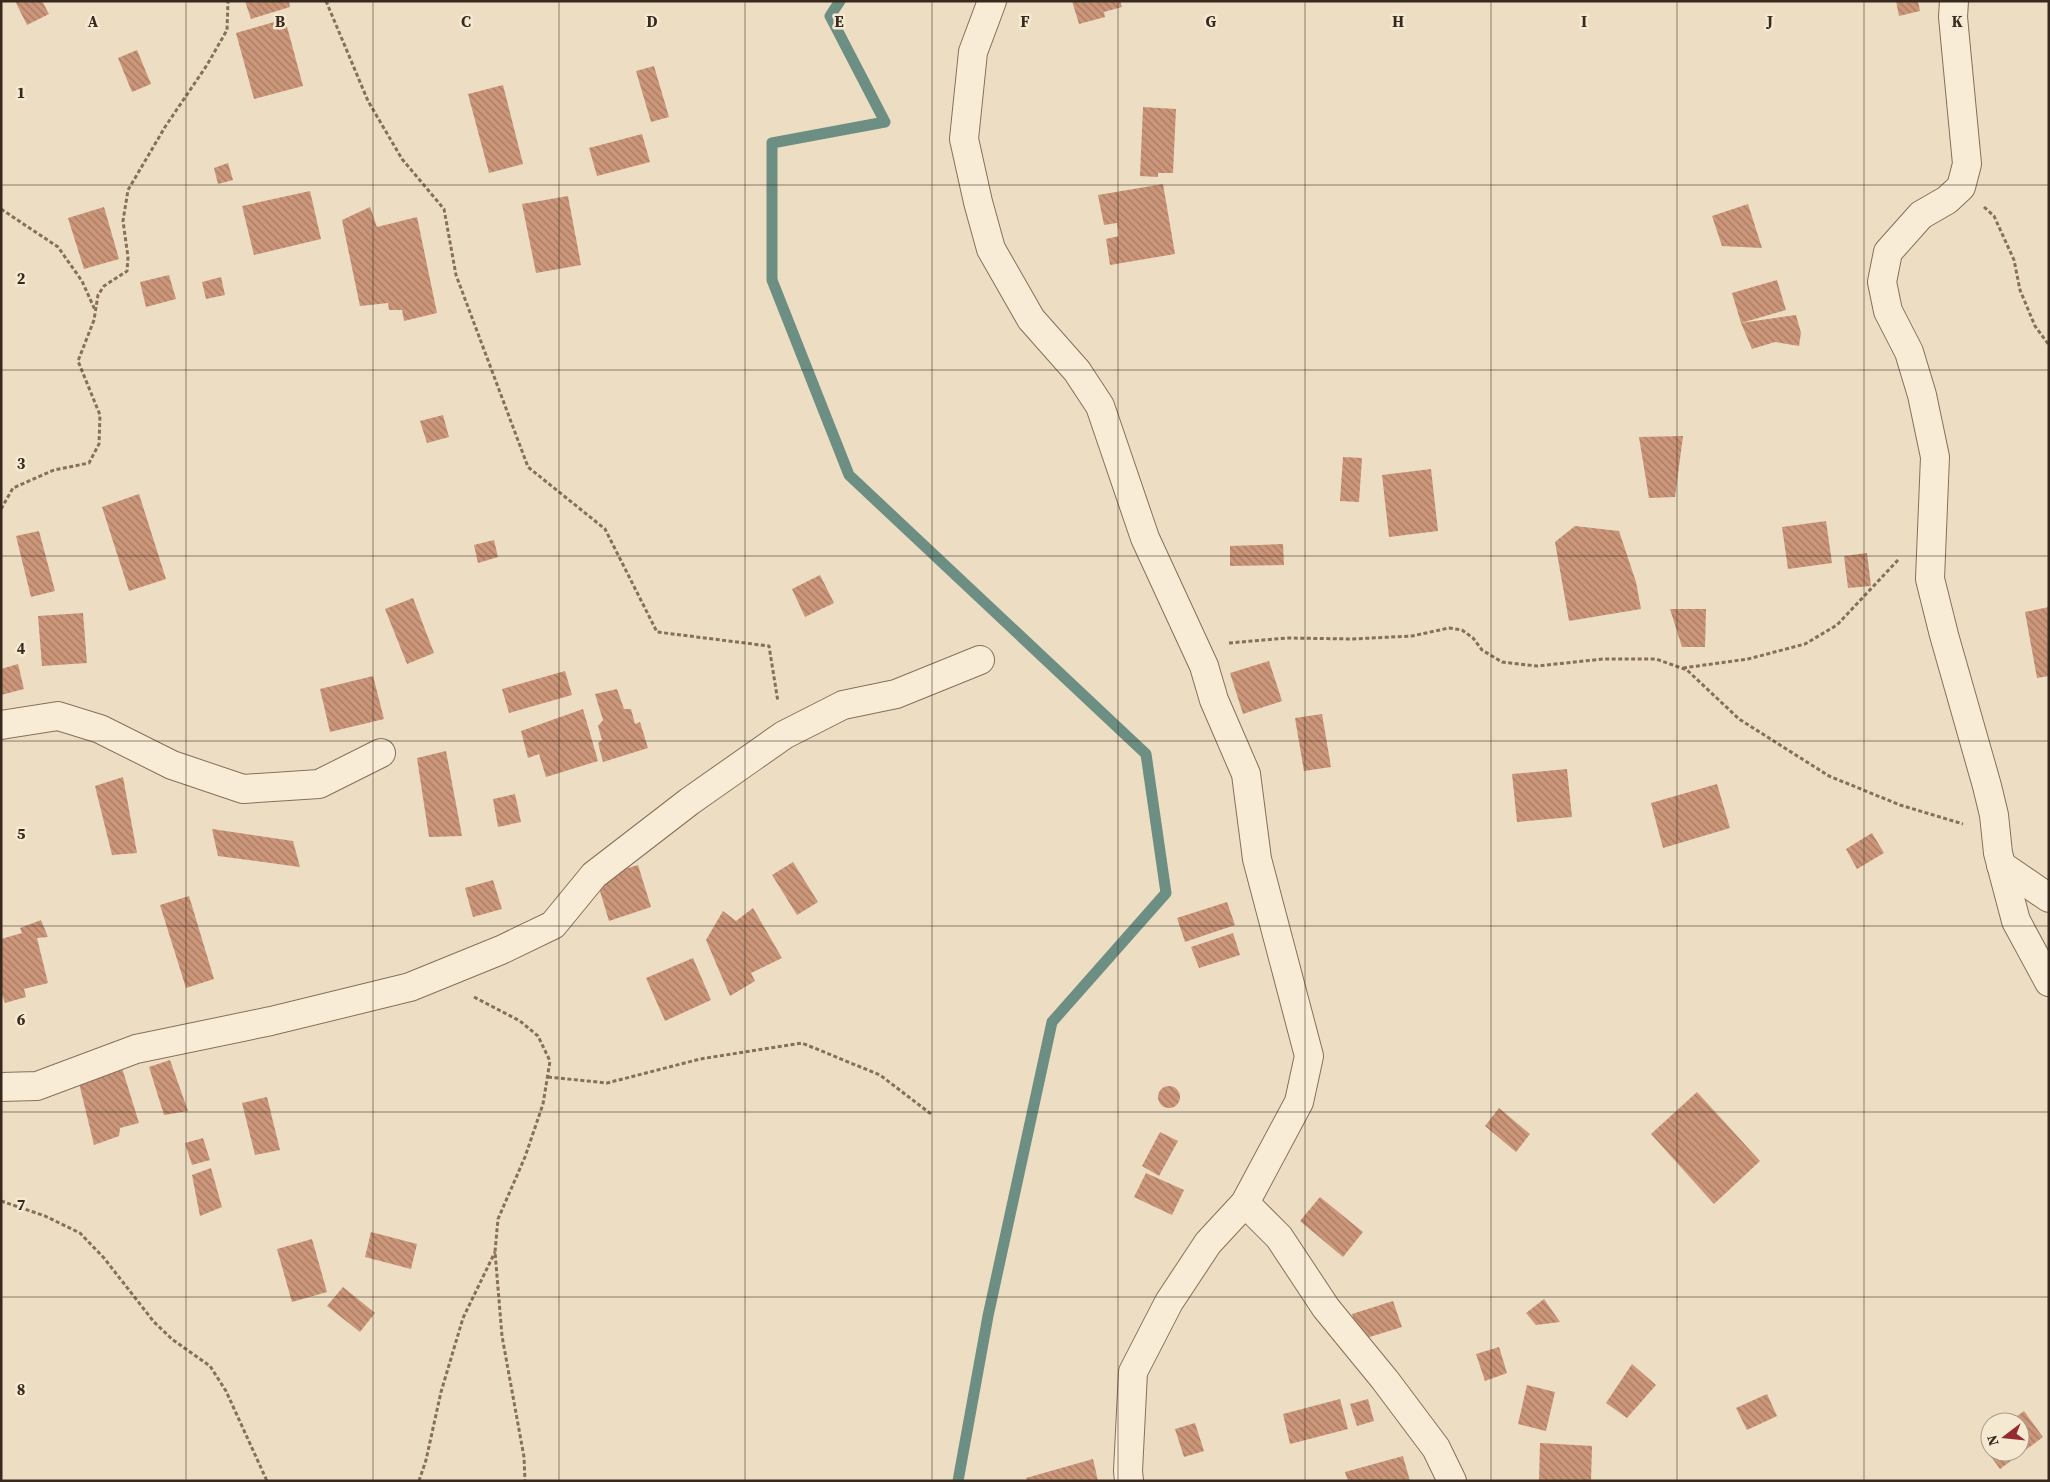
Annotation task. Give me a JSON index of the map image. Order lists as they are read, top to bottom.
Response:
{
  "north": "left",
  "grid": {
    "columns": [
      "A",
      "B",
      "C",
      "D",
      "E",
      "F",
      "G",
      "H",
      "I",
      "J",
      "K"
    ],
    "rows": [
      "1",
      "2",
      "3",
      "4",
      "5",
      "6",
      "7",
      "8"
    ]
  }
}
